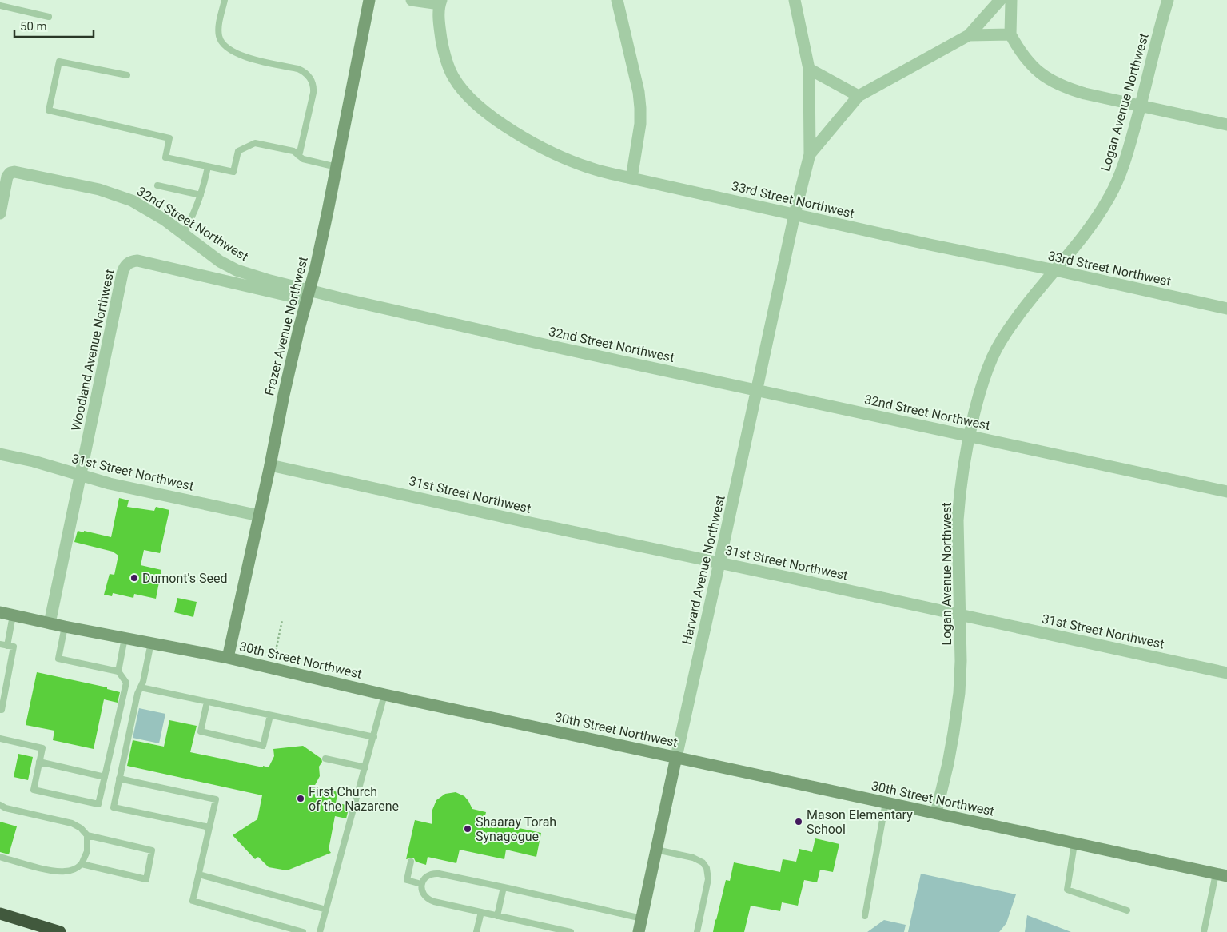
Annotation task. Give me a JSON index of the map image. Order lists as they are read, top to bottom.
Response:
{
  "streets": {
    "main road": ["Frazer Avenue Northwest", "Harvard Avenue Northwest", "30th Street Northwest"],
    "street": [
      "Logan Avenue Northwest",
      "33rd Street Northwest",
      "32nd Street Northwest",
      "Woodland Avenue Northwest",
      "31st Street Northwest"
    ]
  },
  "crossings": [
    ["Logan Avenue Northwest", "33rd Street Northwest"],
    ["Logan Avenue Northwest", "32nd Street Northwest"],
    ["Logan Avenue Northwest", "31st Street Northwest"],
    ["Logan Avenue Northwest", "30th Street Northwest"],
    ["33rd Street Northwest", "Harvard Avenue Northwest"],
    ["32nd Street Northwest", "Frazer Avenue Northwest"],
    ["32nd Street Northwest", "Woodland Avenue Northwest"],
    ["32nd Street Northwest", "Harvard Avenue Northwest"],
    ["Frazer Avenue Northwest", "Woodland Avenue Northwest"],
    ["Frazer Avenue Northwest", "31st Street Northwest"],
    ["Frazer Avenue Northwest", "30th Street Northwest"],
    ["Woodland Avenue Northwest", "31st Street Northwest"],
    ["Woodland Avenue Northwest", "30th Street Northwest"],
    ["31st Street Northwest", "Harvard Avenue Northwest"],
    ["Harvard Avenue Northwest", "30th Street Northwest"]
  ],
  "places": [
    "Dumont's Seed",
    "First Church of the Nazarene",
    "Mason Elementary School",
    "Shaaray Torah Synagogue"
  ],
  "scale_bar": "50 m"
}
